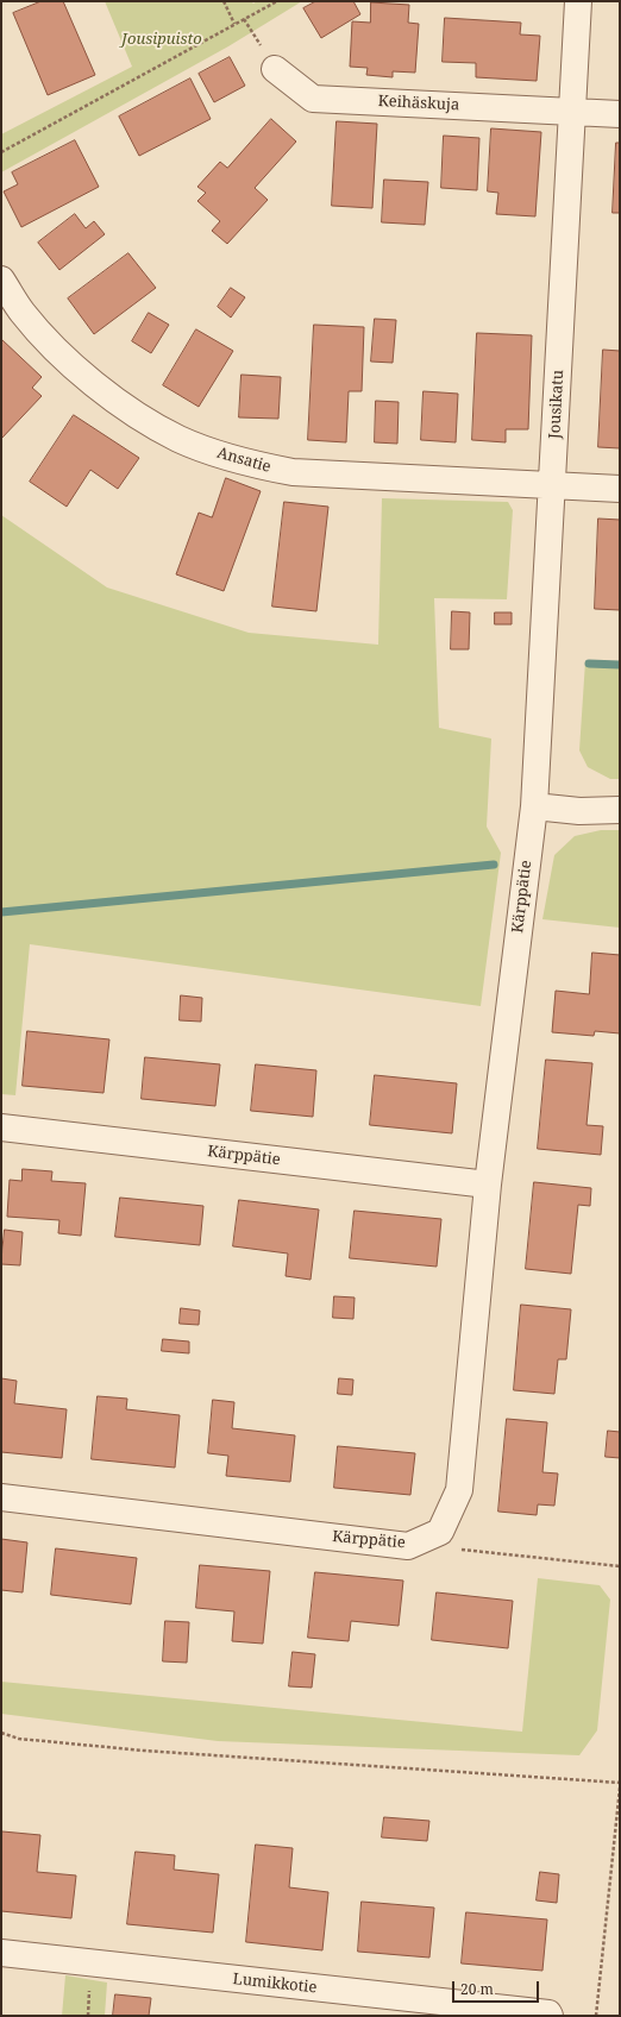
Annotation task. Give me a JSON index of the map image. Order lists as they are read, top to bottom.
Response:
{
  "streets": {
    "street": [
      "Keihäskuja",
      "Jousikatu",
      "Ansatie",
      "Kärppätie",
      "Lumikkotie"
    ]
  },
  "crossings": [
    ["Keihäskuja", "Jousikatu"],
    ["Jousikatu", "Ansatie"],
    ["Jousikatu", "Kärppätie"]
  ],
  "parks": ["Jousipuisto"],
  "scale_bar": "20 m"
}
